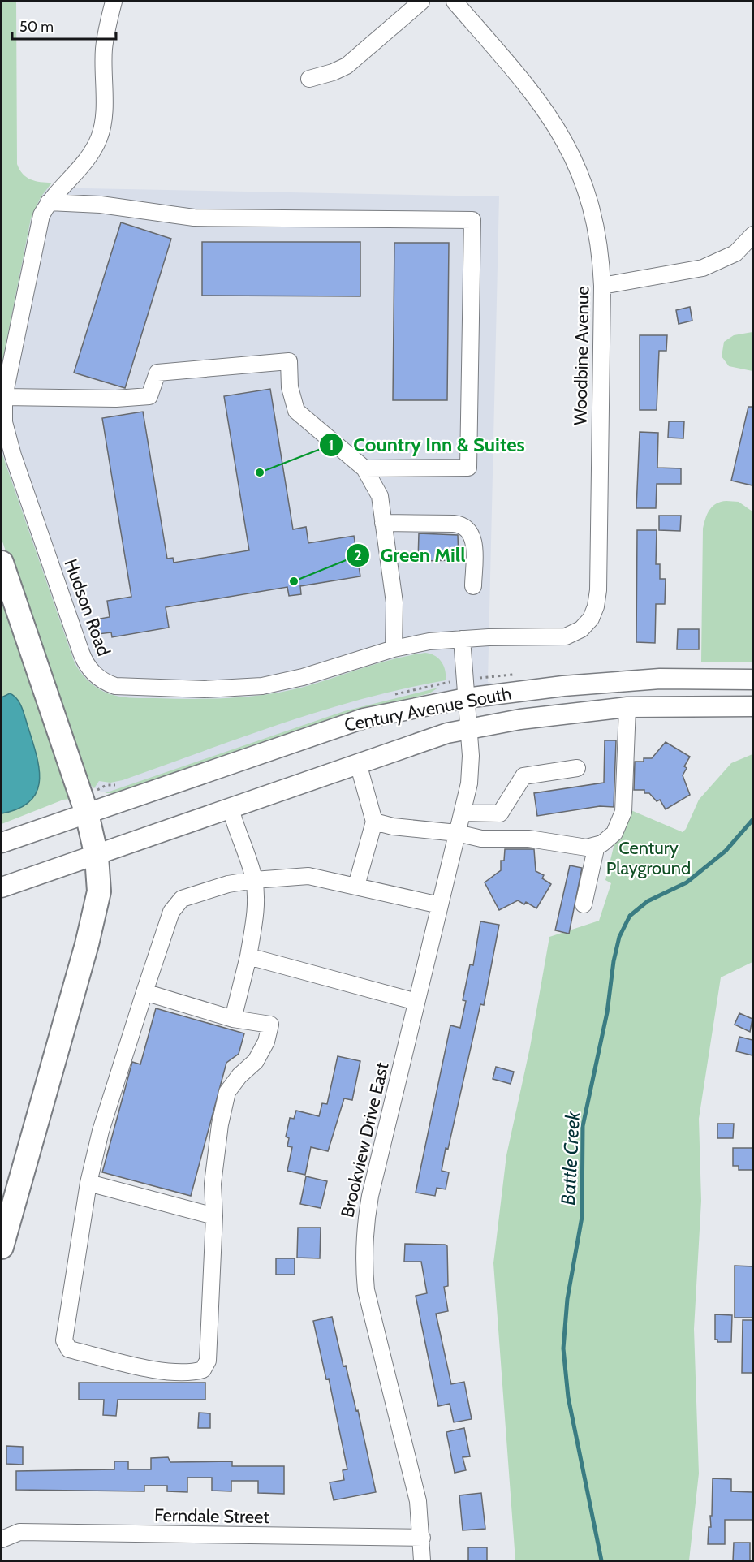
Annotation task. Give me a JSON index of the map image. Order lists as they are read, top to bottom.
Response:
{
  "streets": {
    "main road": ["Century Avenue South"],
    "street": [
      "Woodbine Avenue",
      "Hudson Road",
      "Brookview Drive East",
      "Ferndale Street"
    ]
  },
  "crossings": [
    ["Woodbine Avenue", "Hudson Road"],
    ["Century Avenue South", "Brookview Drive East"],
    ["Brookview Drive East", "Ferndale Street"]
  ],
  "water": ["Battle Creek"],
  "parks": ["Century Playground"],
  "places": ["Country Inn & Suites", "Green Mill"],
  "scale_bar": "50 m"
}
